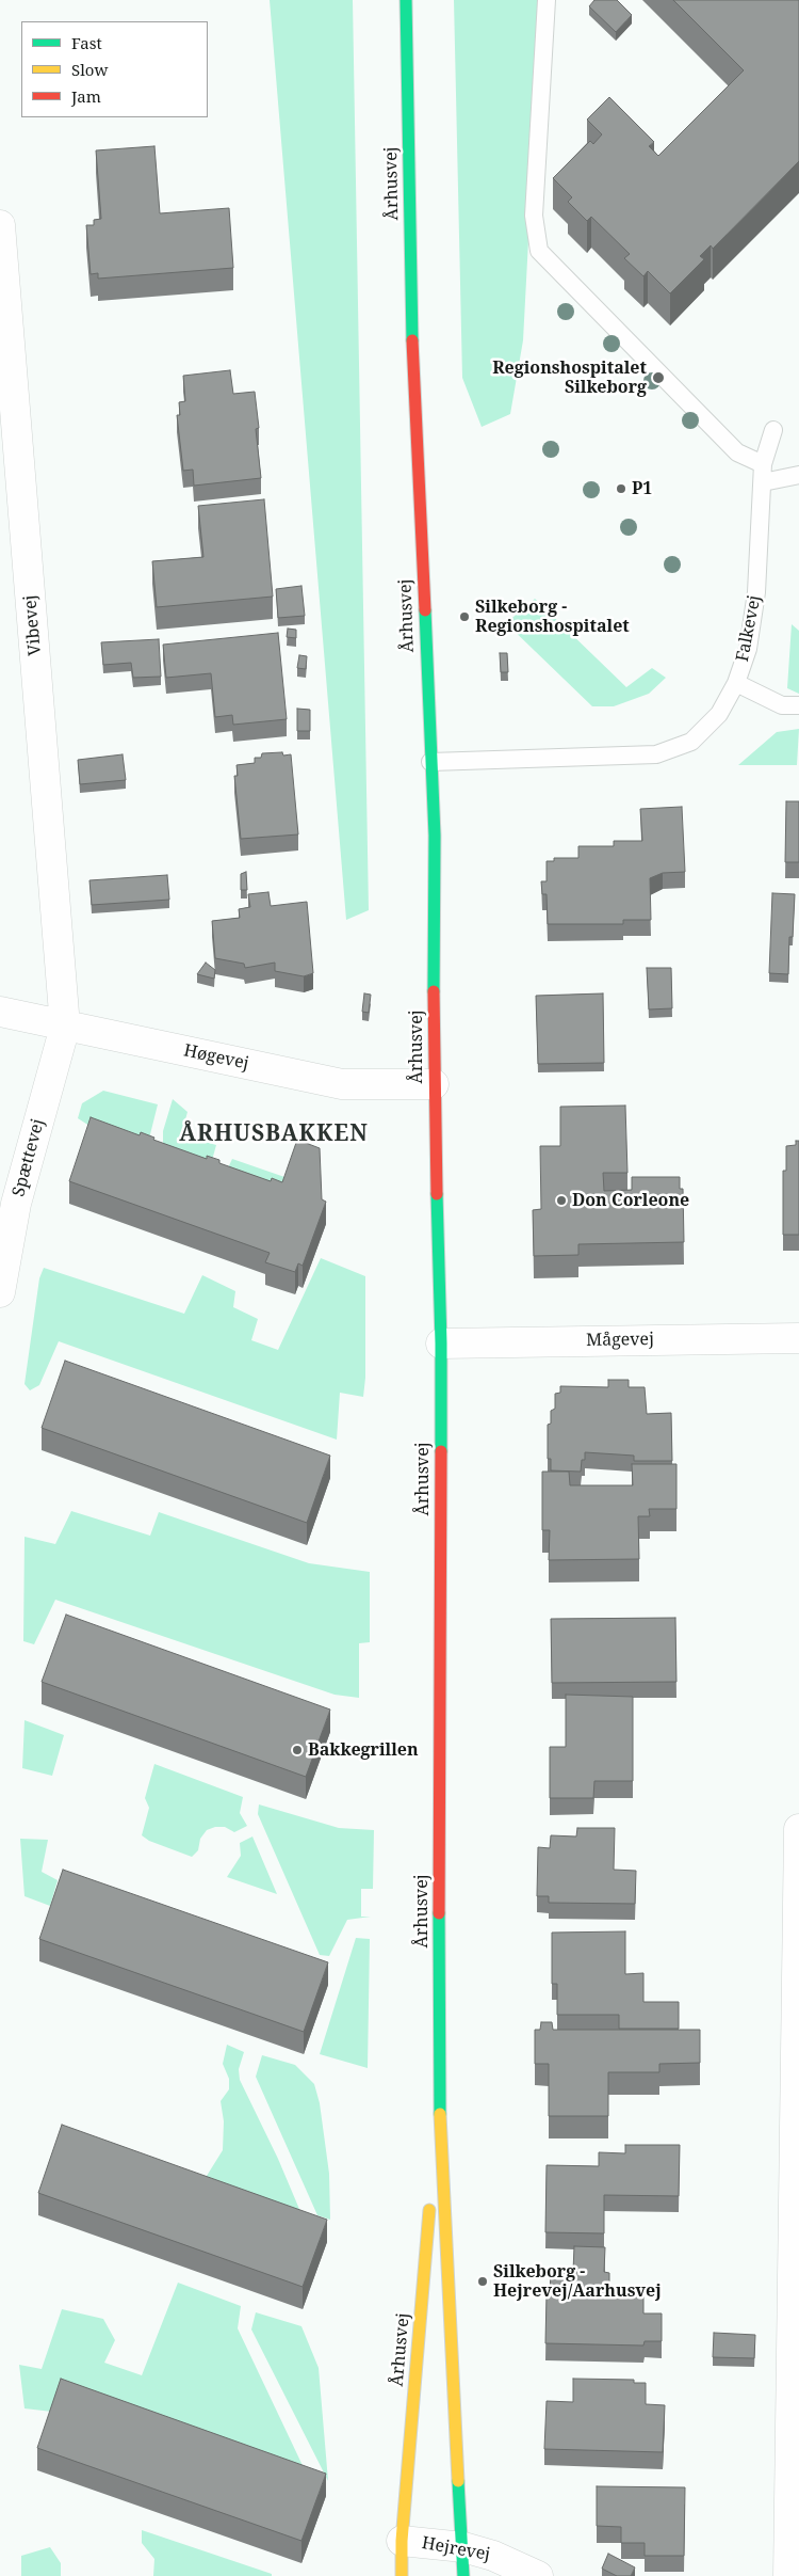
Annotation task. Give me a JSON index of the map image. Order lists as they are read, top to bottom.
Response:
{
  "streets": {
    "street": [
      "Århusvej",
      "Vibevej",
      "Høgevej",
      "Spættevej",
      "Mågevej",
      "Hejrevej"
    ],
    "lane": ["Falkevej"]
  },
  "crossings": [
    ["Århusvej", "Falkevej"],
    ["Århusvej", "Høgevej"],
    ["Århusvej", "Mågevej"],
    ["Århusvej", "Hejrevej"],
    ["Vibevej", "Høgevej"],
    ["Vibevej", "Spættevej"],
    ["Høgevej", "Spættevej"]
  ],
  "districts": ["ÅRHUSBAKKEN"],
  "places": [
    "Regionshospitalet Silkeborg",
    "P1",
    "Silkeborg - Regionshospitalet",
    "Don Corleone",
    "Bakkegrillen",
    "Silkeborg - Hejrevej/Aarhusvej"
  ],
  "legend": ["Fast", "Slow", "Jam"]
}
